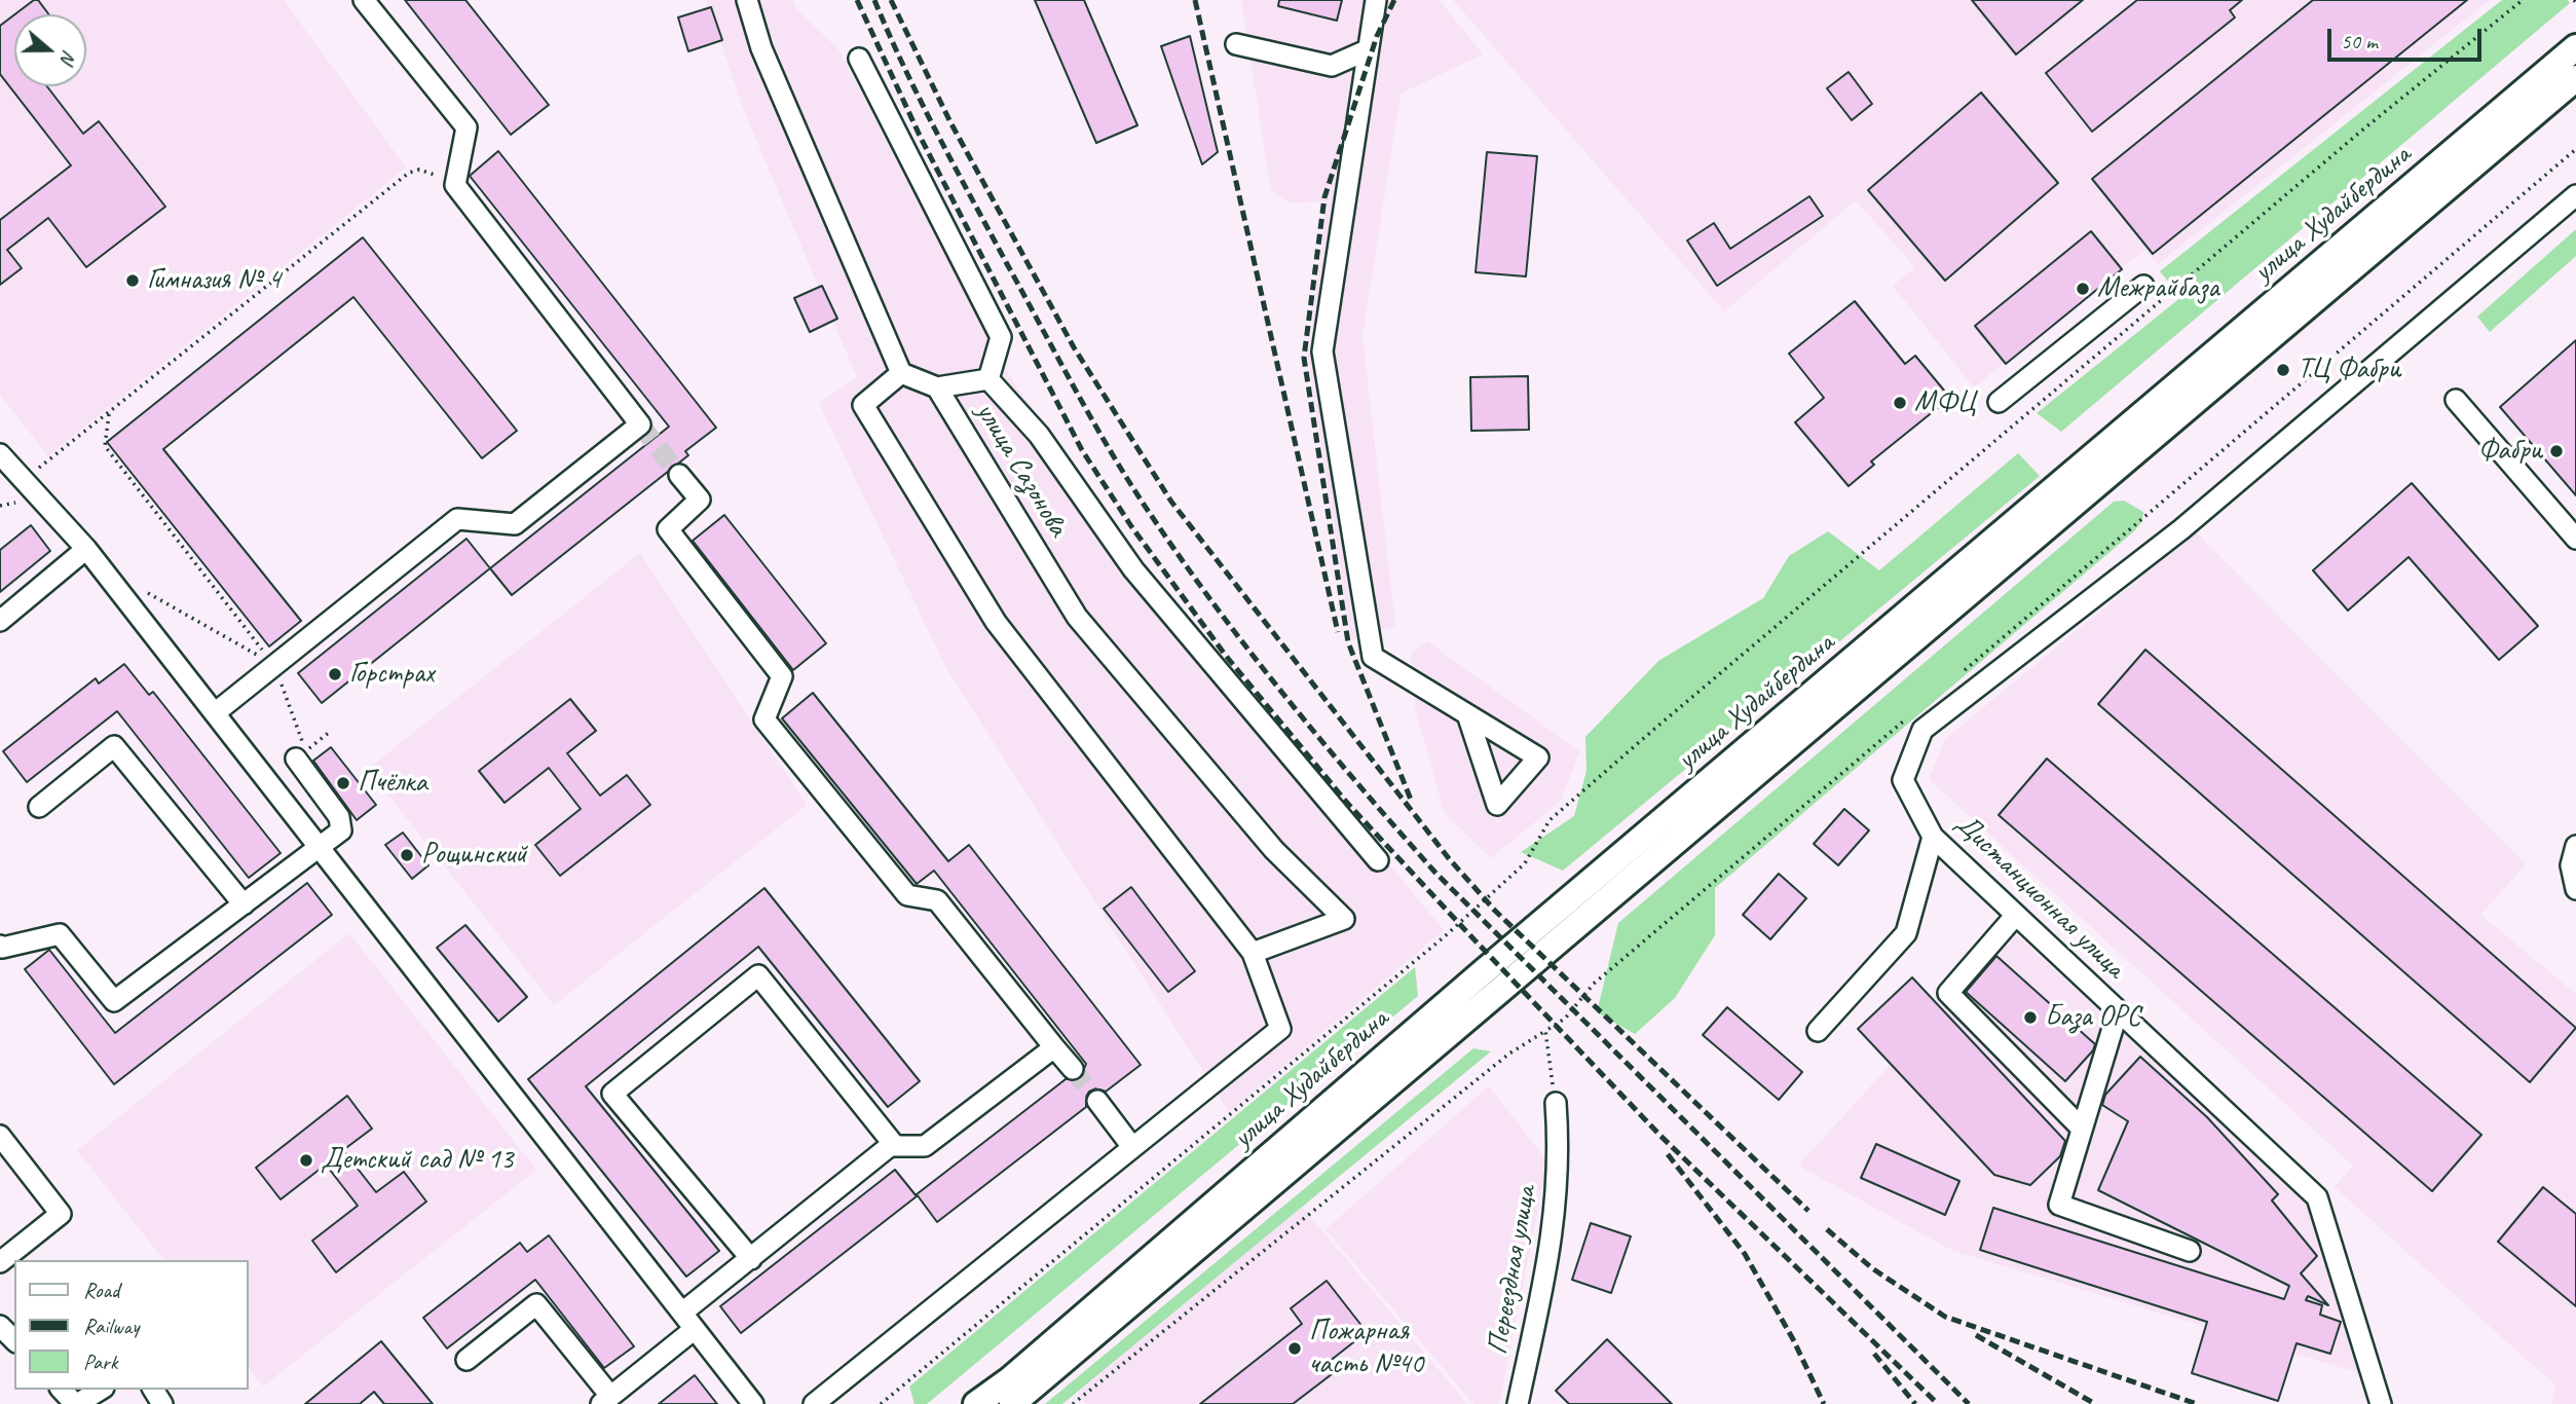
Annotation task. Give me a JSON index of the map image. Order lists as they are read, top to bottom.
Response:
{
  "streets": {
    "main road": ["улица Худайбердина"],
    "street": ["улица Сазонова", "Дистанционная улица", "Переездная улица"]
  },
  "places": [
    "Гимназия № 4",
    "Межрайбаза",
    "ТЦ Фабри",
    "МФЦ",
    "Фабри",
    "Горстрах",
    "Пчёлка",
    "Рощинский",
    "База ОРС",
    "Детский сад № 13",
    "Пожарная часть №40"
  ],
  "legend": ["Road", "Railway", "Park"],
  "scale_bar": "50 m",
  "north": "right"
}
